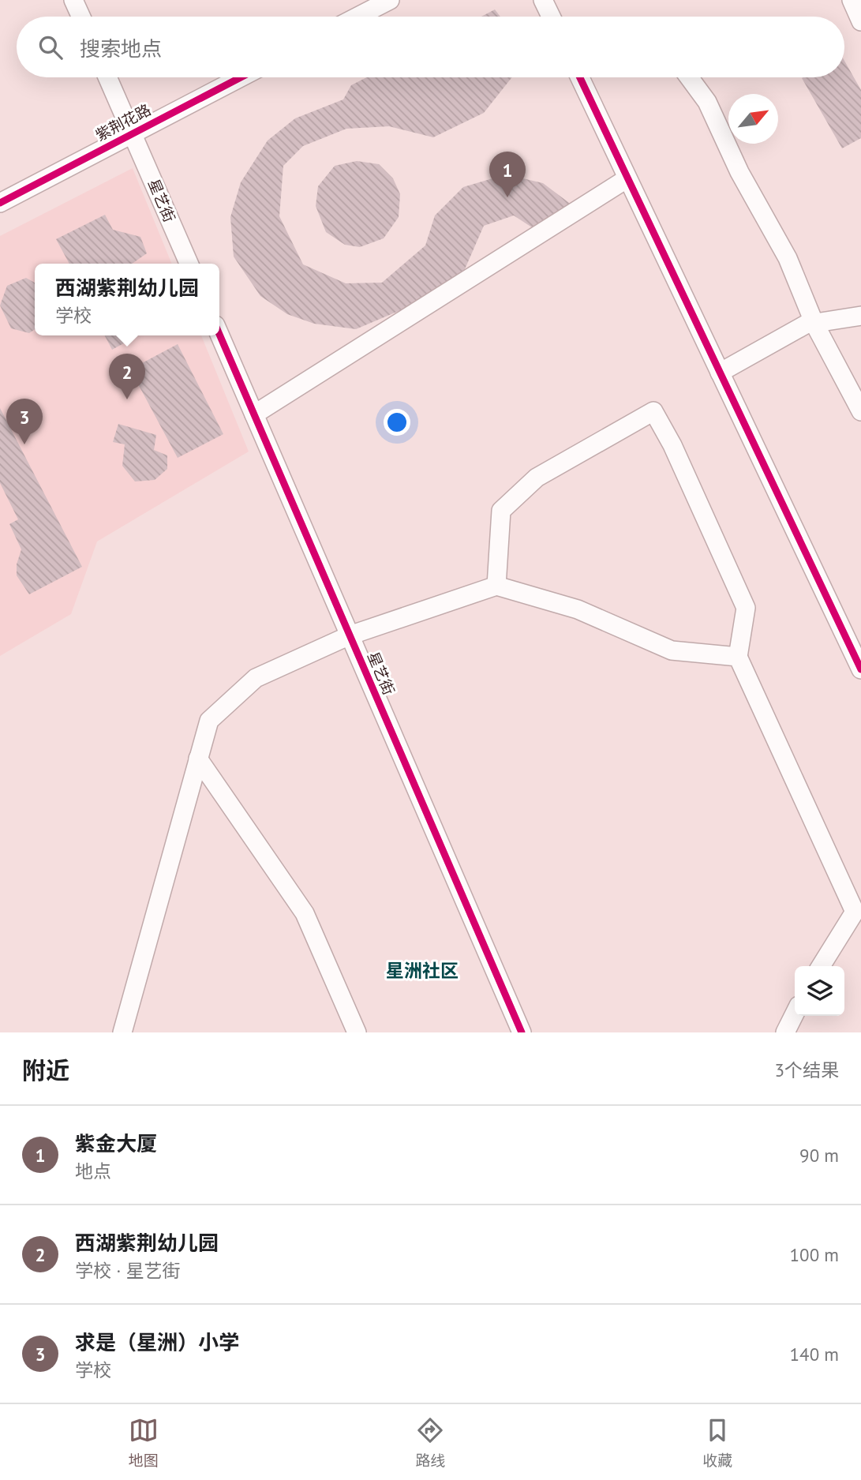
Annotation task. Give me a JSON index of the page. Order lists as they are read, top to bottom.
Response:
{
  "streets": {
    "street": ["紫荆花路", "星艺街"]
  },
  "crossings": [
    ["紫荆花路", "星艺街"]
  ],
  "districts": ["星洲社区"],
  "north": "top right",
  "page": {
    "search": "搜索地点",
    "pins": ["1", "2", "3"],
    "popup": ["西湖紫荆幼儿园", "学校"],
    "heading": ["附近", "3个结果"],
    "list": [
      {
        "mark": "1",
        "name": "紫金大厦",
        "note": "地点",
        "value": "90 m"
      },
      {
        "mark": "2",
        "name": "西湖紫荆幼儿园",
        "note": "学校 · 星艺街",
        "value": "100 m"
      },
      {
        "mark": "3",
        "name": "求是（星洲）小学",
        "note": "学校",
        "value": "140 m"
      }
    ],
    "nav": ["地图", "路线", "收藏"]
  }
}
